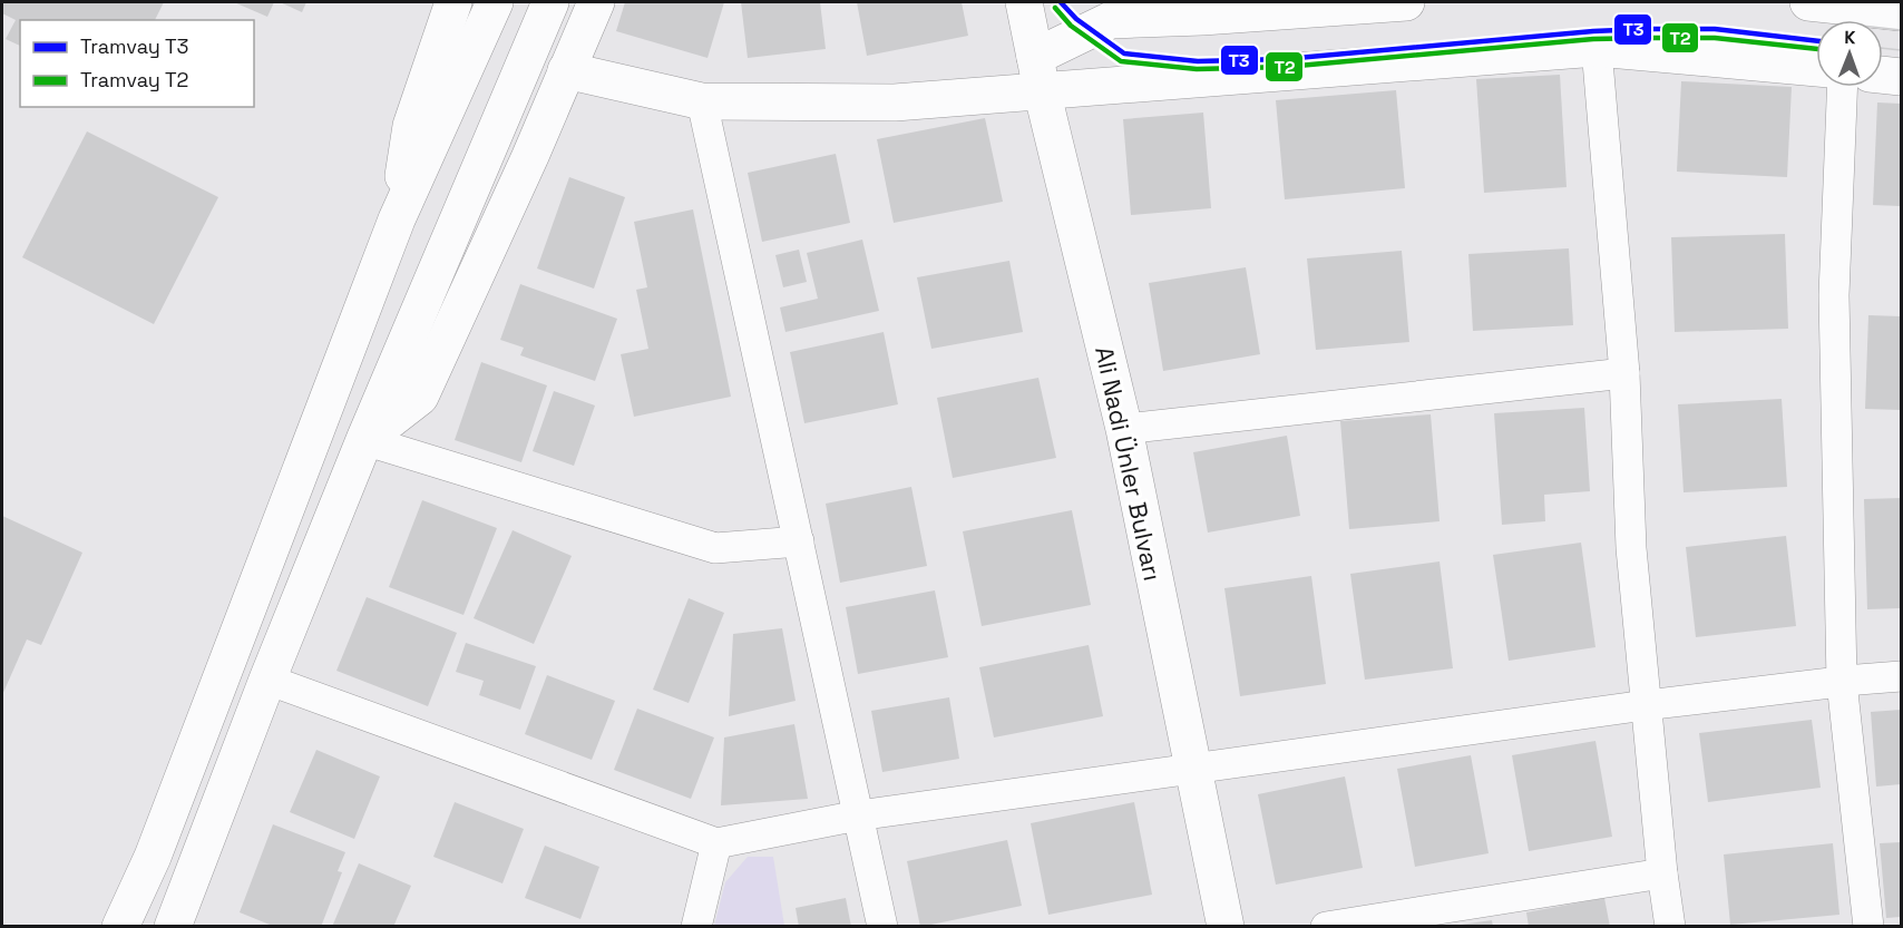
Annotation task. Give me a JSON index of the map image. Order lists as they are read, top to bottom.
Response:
{
  "streets": {
    "main road": ["Ali Nadi Ünler Bulvarı"]
  },
  "lines": ["tram line T3", "tram line T2"],
  "legend": ["Tramvay T3", "Tramvay T2"],
  "north": "top"
}
